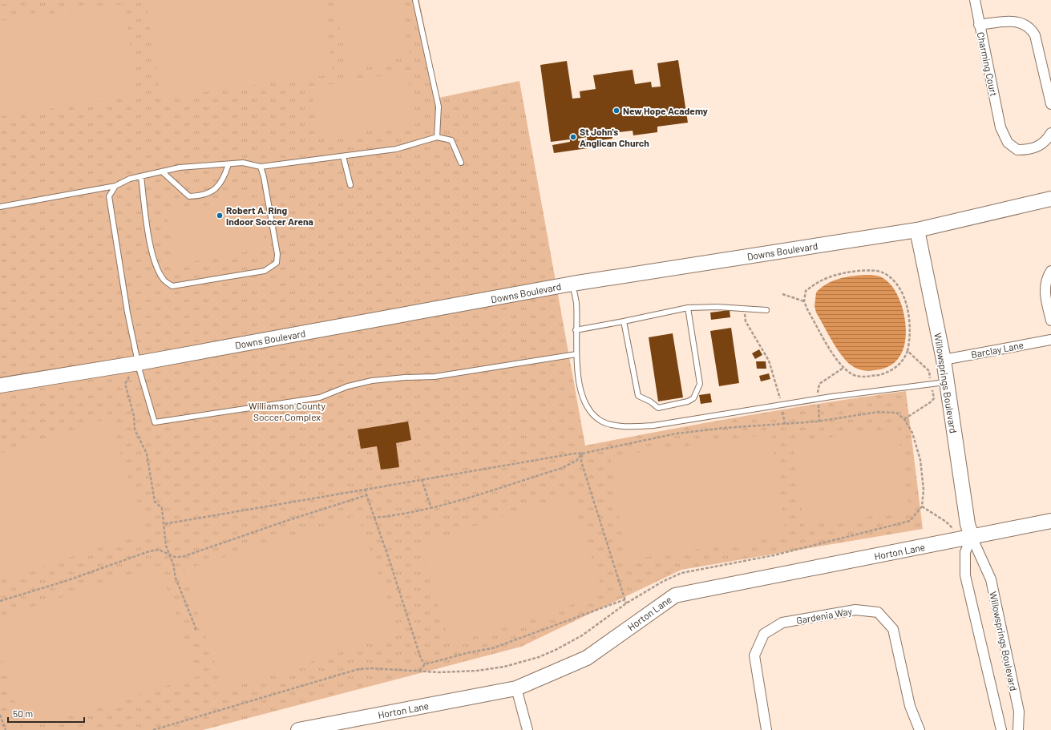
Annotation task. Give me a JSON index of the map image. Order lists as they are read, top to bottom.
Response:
{
  "streets": {
    "street": [
      "Charming Court",
      "Downs Boulevard",
      "Barclay Lane",
      "Willowsprings Boulevard",
      "Horton Lane",
      "Gardenia Way"
    ]
  },
  "crossings": [
    ["Downs Boulevard", "Willowsprings Boulevard"],
    ["Barclay Lane", "Willowsprings Boulevard"],
    ["Willowsprings Boulevard", "Horton Lane"]
  ],
  "parks": ["Williamson County Soccer Complex"],
  "places": ["New Hope Academy", "St John's Anglican Church", "Robert A. Ring Indoor Soccer Arena"],
  "scale_bar": "50 m"
}
